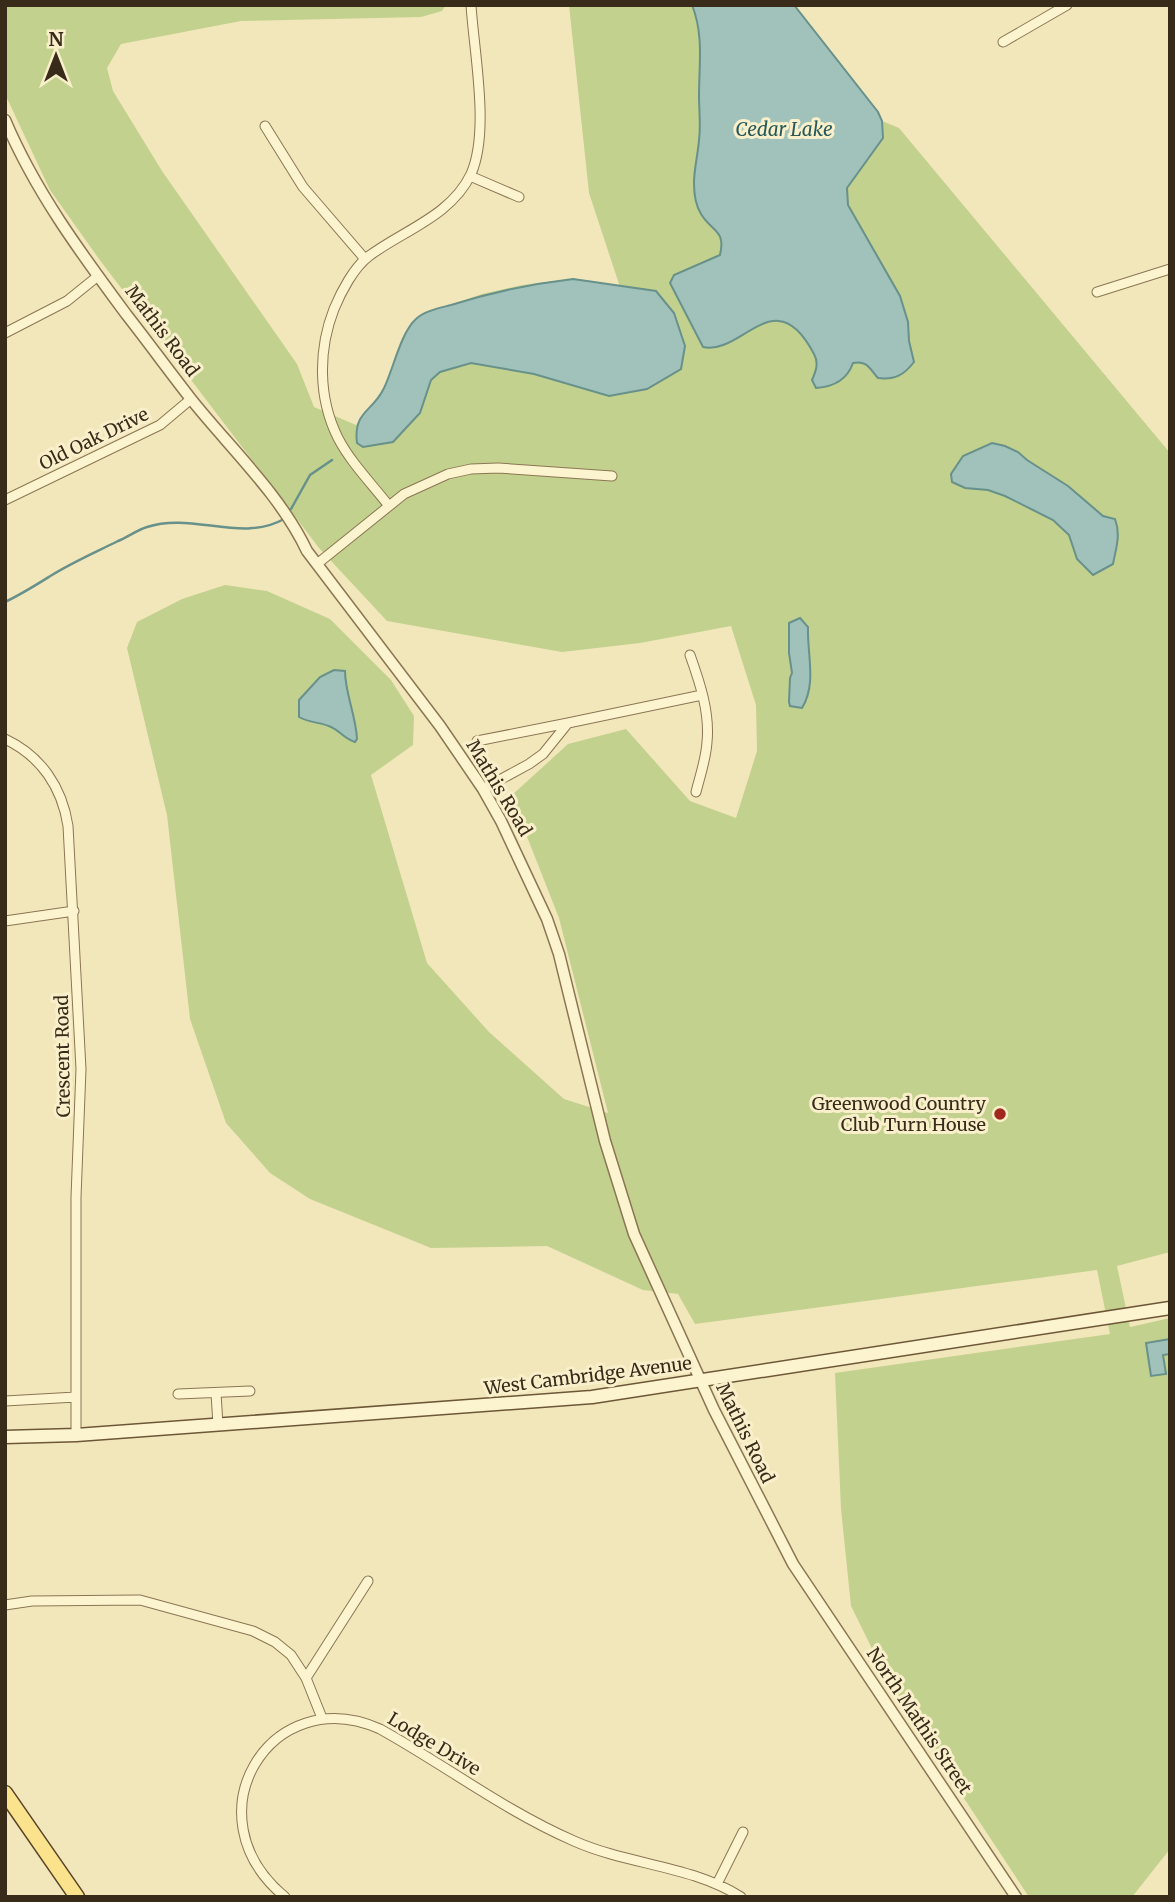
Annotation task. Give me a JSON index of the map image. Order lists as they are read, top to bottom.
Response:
{
  "streets": {
    "main road": ["West Cambridge Avenue"],
    "street": [
      "Mathis Road",
      "Old Oak Drive",
      "Crescent Road",
      "North Mathis Street",
      "Lodge Drive"
    ]
  },
  "crossings": [
    ["Mathis Road", "Old Oak Drive"],
    ["Mathis Road", "West Cambridge Avenue"],
    ["Mathis Road", "North Mathis Street"],
    ["Crescent Road", "West Cambridge Avenue"]
  ],
  "water": ["Cedar Lake"],
  "places": ["Greenwood Country Club Turn House"],
  "north": "top"
}
